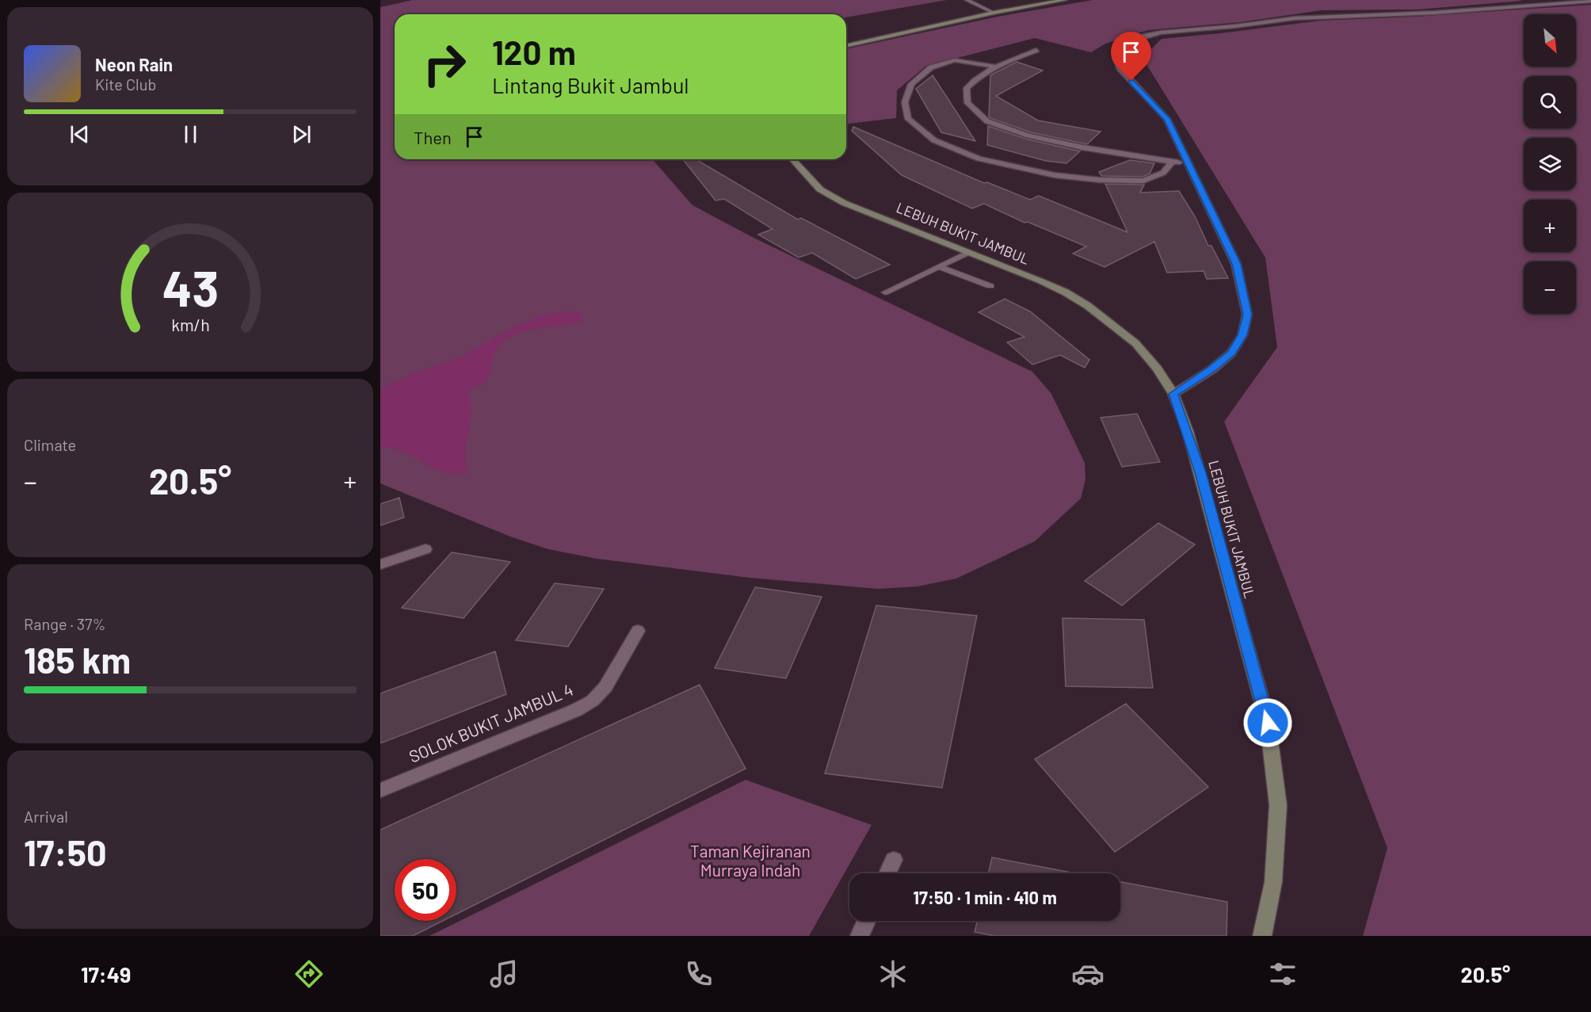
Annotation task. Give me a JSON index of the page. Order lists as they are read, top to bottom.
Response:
{
  "streets": {
    "main road": ["LEBUH BUKIT JAMBUL"],
    "street": ["SOLOK BUKIT JAMBUL 4"]
  },
  "parks": ["Taman Kejiranan Murraya Indah"],
  "north": "bottom right",
  "page": {
    "map_buttons": ["+", "−"],
    "turn": ["120 m", "Lintang Bukit Jambul"],
    "song": ["Neon Rain", "Kite Club"],
    "then": "Then",
    "tile": [
      "Climate",
      ["Range · 37%", "185 km"],
      ["Arrival", "17:50"]
    ],
    "heat": ["−", "20.5°", "+"],
    "limit": "50",
    "trip": "17:50 · 1 min · 410 m",
    "tabs": ["17:49", "20.5°"],
    "gauge": ["43", "km/h"]
  }
}
